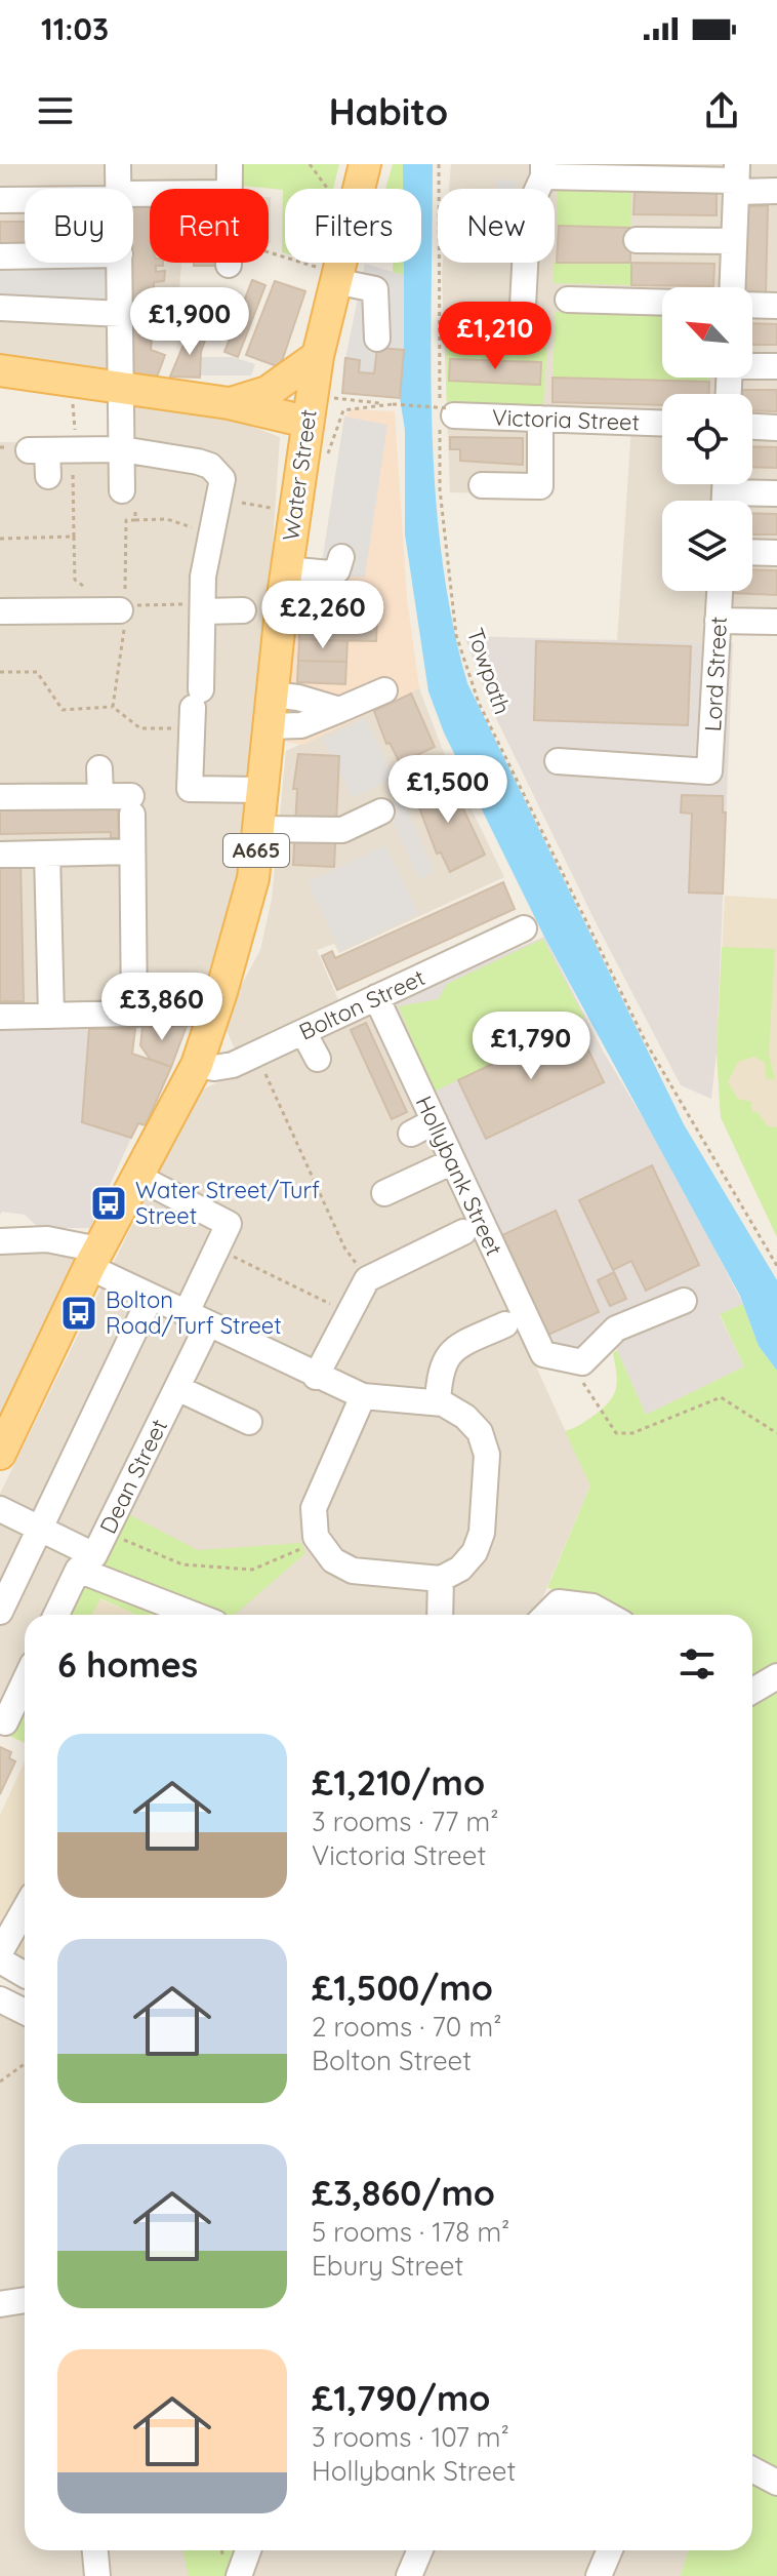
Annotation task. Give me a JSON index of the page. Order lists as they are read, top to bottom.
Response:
{
  "streets": {
    "main road": ["Water Street", "A665"],
    "street": [
      "Victoria Street",
      "Lord Street",
      "Bolton Street",
      "Hollybank Street",
      "Dean Street"
    ],
    "path": ["Towpath"]
  },
  "crossings": [
    ["Victoria Street", "Towpath"],
    ["Water Street", "A665"],
    ["Water Street", "Bolton Street"],
    ["Water Street", "Dean Street"],
    ["Bolton Street", "Hollybank Street"]
  ],
  "places": {
    "bus stop": ["Water Street/Turf Street", "Bolton Road/Turf Street"]
  },
  "north": "top left",
  "page": {
    "status": "11:03",
    "header": "Habito",
    "chip": [
      "Buy",
      "Rent",
      "Filters",
      "New"
    ],
    "price": [
      "£1,900",
      "£1,210",
      "£2,260",
      "£1,500",
      "£3,860",
      "£1,790"
    ],
    "heading": "6 homes",
    "list": [
      {
        "name": "£1,210/mo",
        "note": "3 rooms · 77 m² · Victoria Street"
      },
      {
        "name": "£1,500/mo",
        "note": "2 rooms · 70 m² · Bolton Street"
      },
      {
        "name": "£3,860/mo",
        "note": "5 rooms · 178 m² · Ebury Street"
      },
      {
        "name": "£1,790/mo",
        "note": "3 rooms · 107 m² · Hollybank Street"
      }
    ]
  }
}
